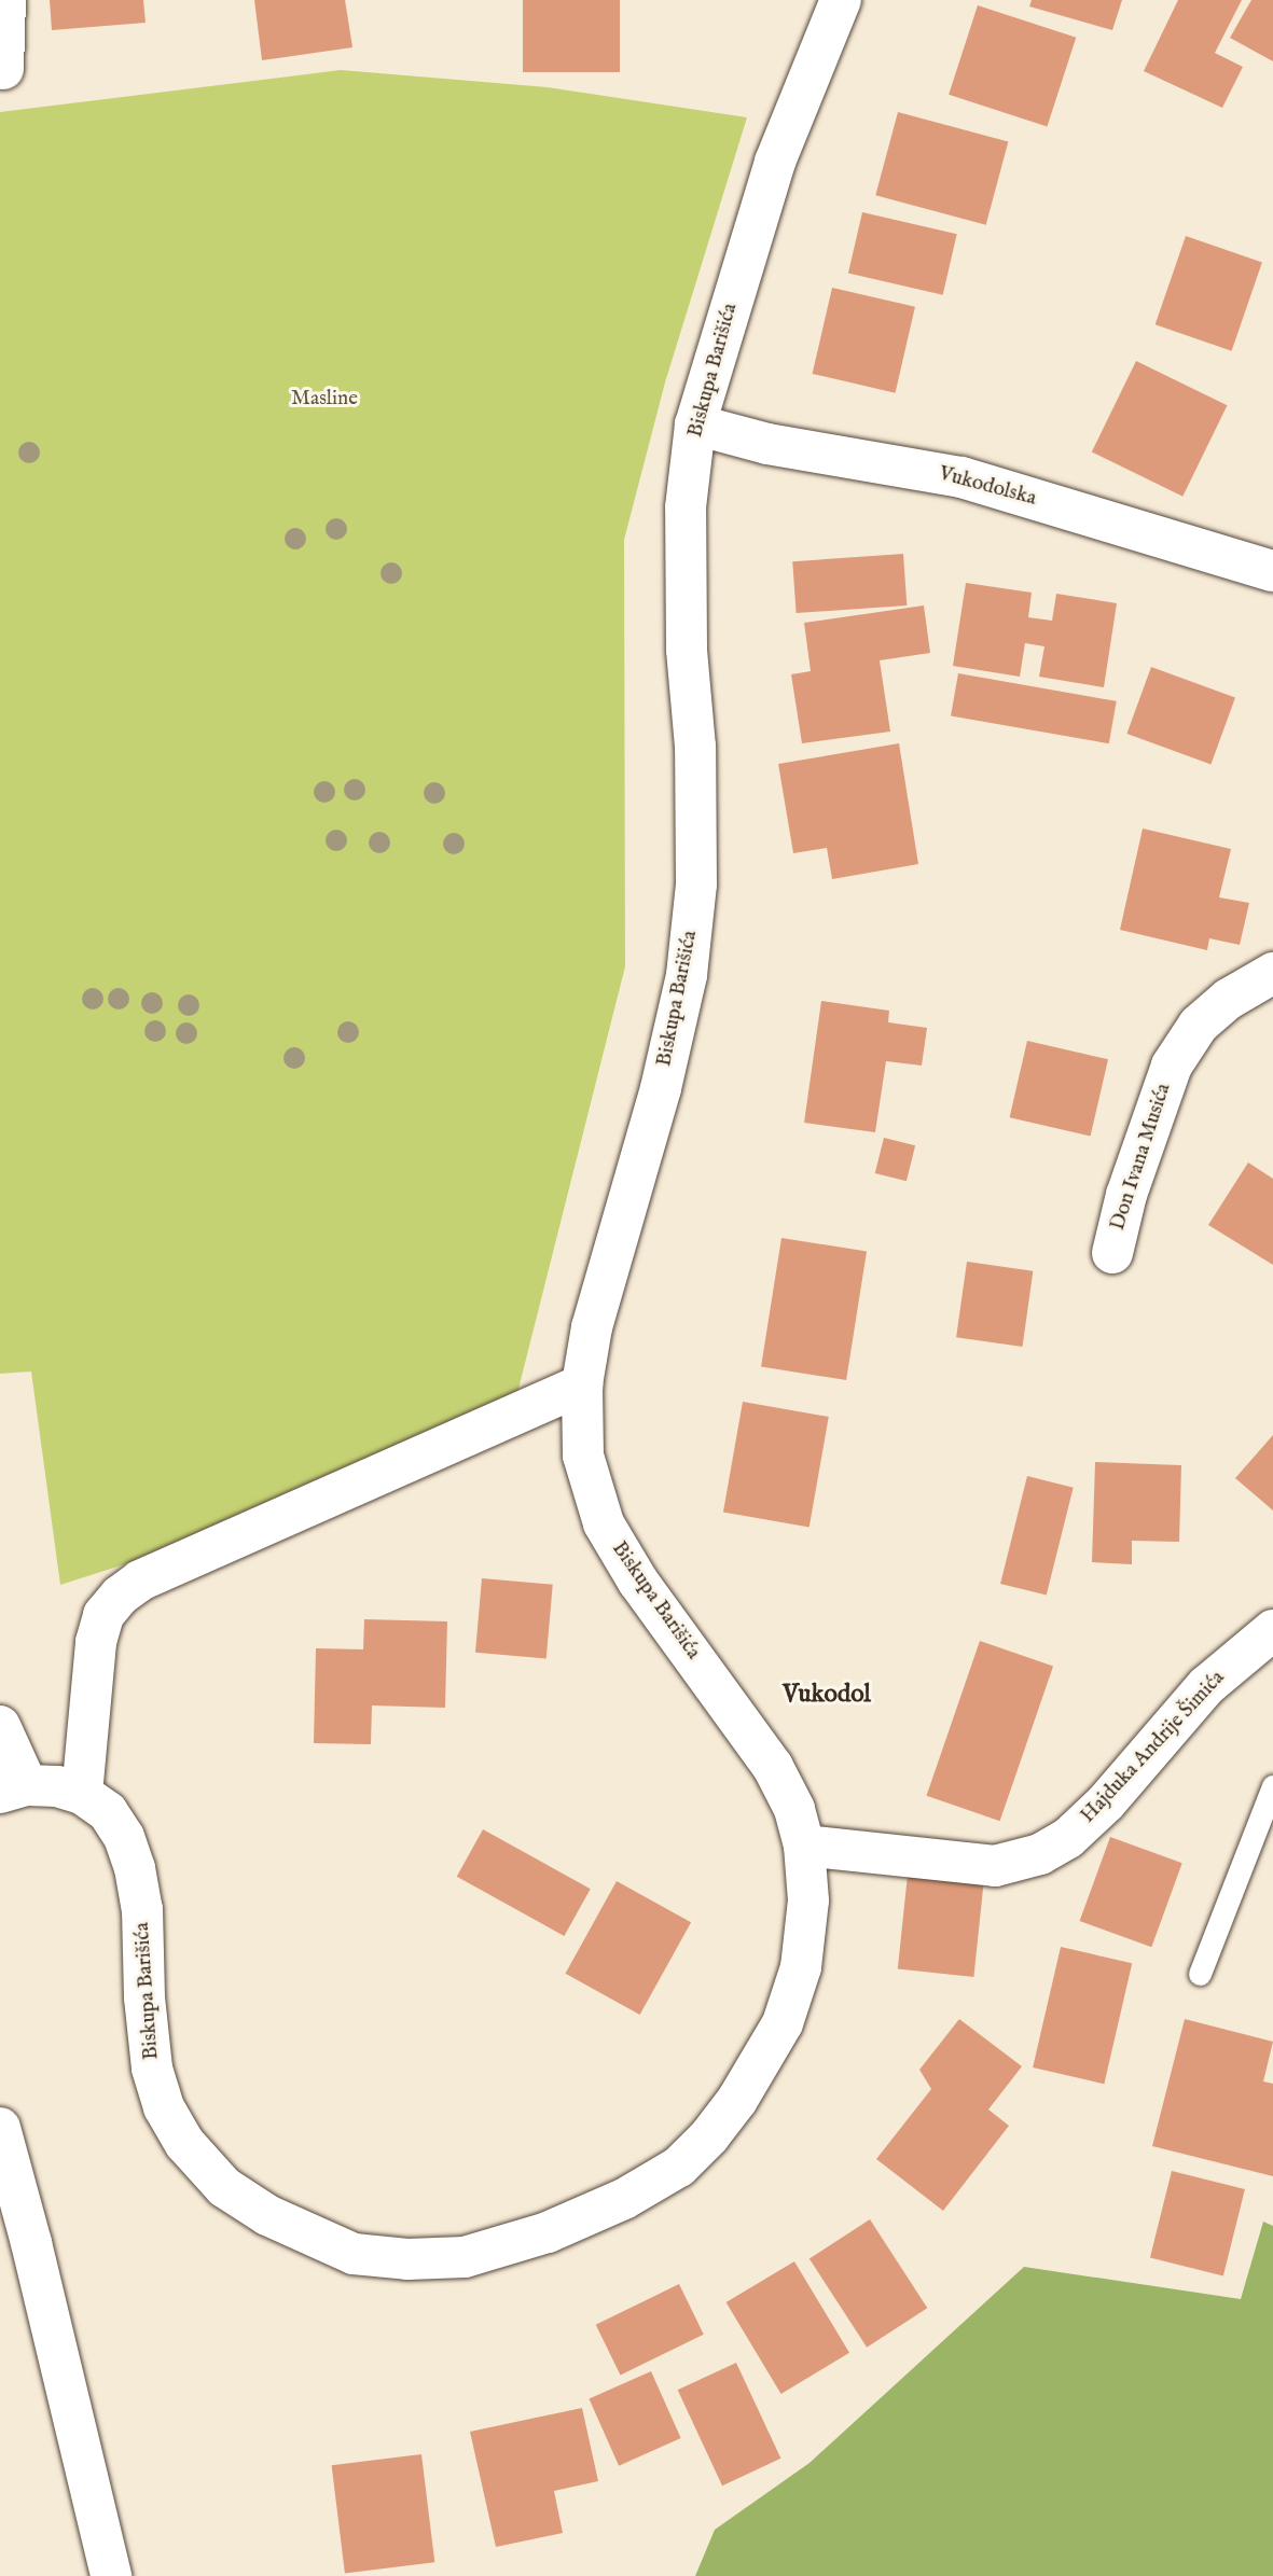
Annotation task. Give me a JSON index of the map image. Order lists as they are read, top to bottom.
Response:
{
  "streets": {
    "main road": [
      "Biskupa Barišića",
      "Vukodolska",
      "Don Ivana Musića",
      "Hajduka Andrije Šimića"
    ]
  },
  "crossings": [
    ["Biskupa Barišića", "Vukodolska"],
    ["Biskupa Barišića", "Hajduka Andrije Šimića"]
  ],
  "districts": ["Vukodol"],
  "parks": ["Masline"]
}
